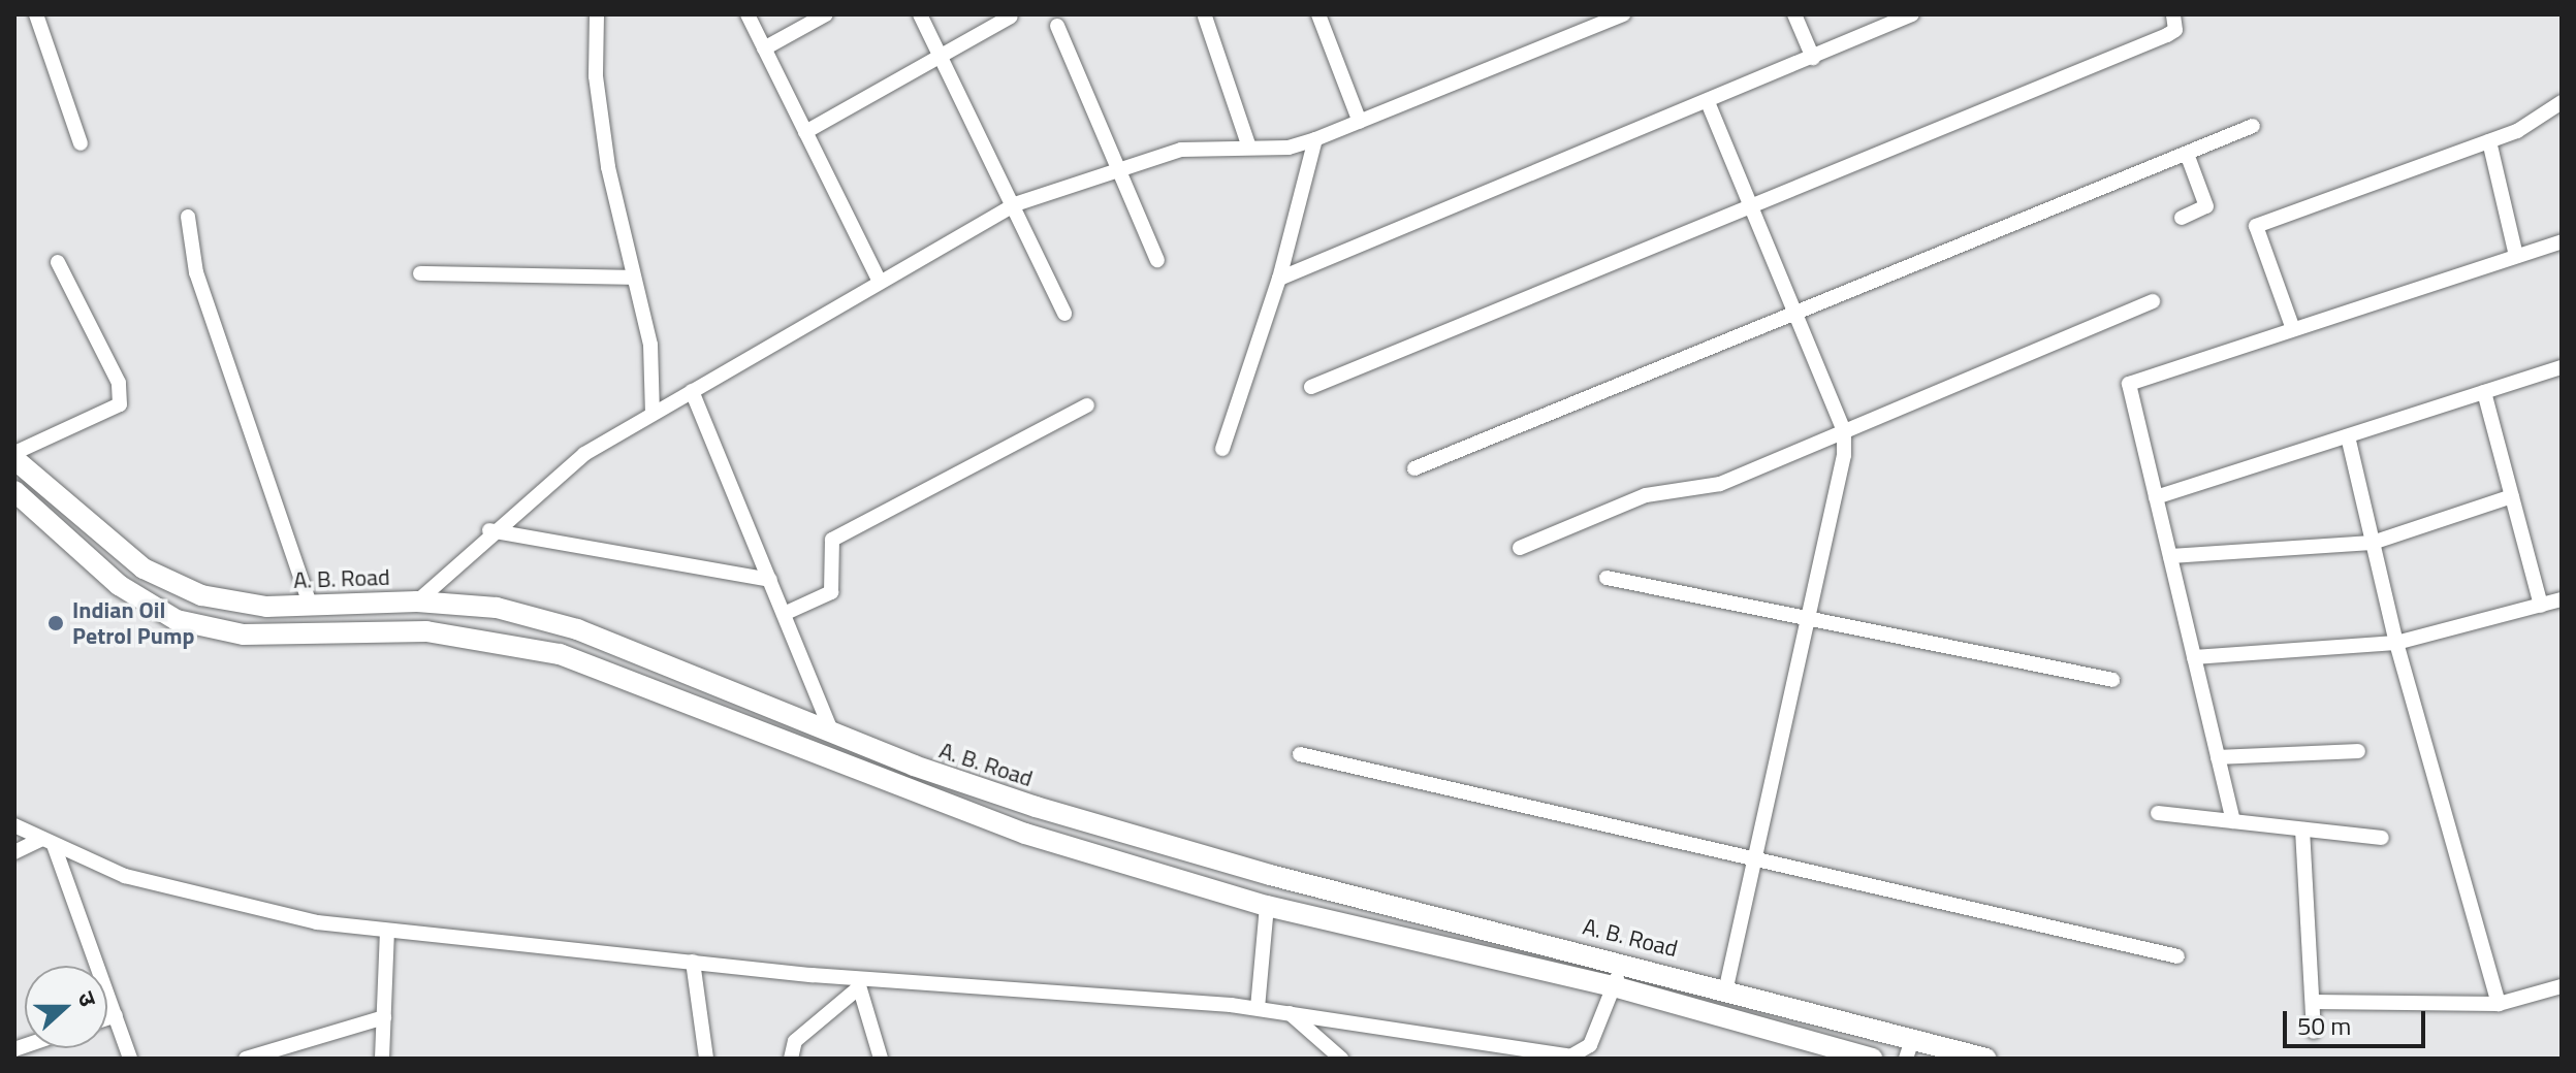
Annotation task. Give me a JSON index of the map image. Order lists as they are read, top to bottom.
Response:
{
  "streets": {
    "main road": ["A. B. Road"]
  },
  "places": ["Indian Oil Petrol Pump"],
  "scale_bar": "50 m",
  "north": "right"
}
